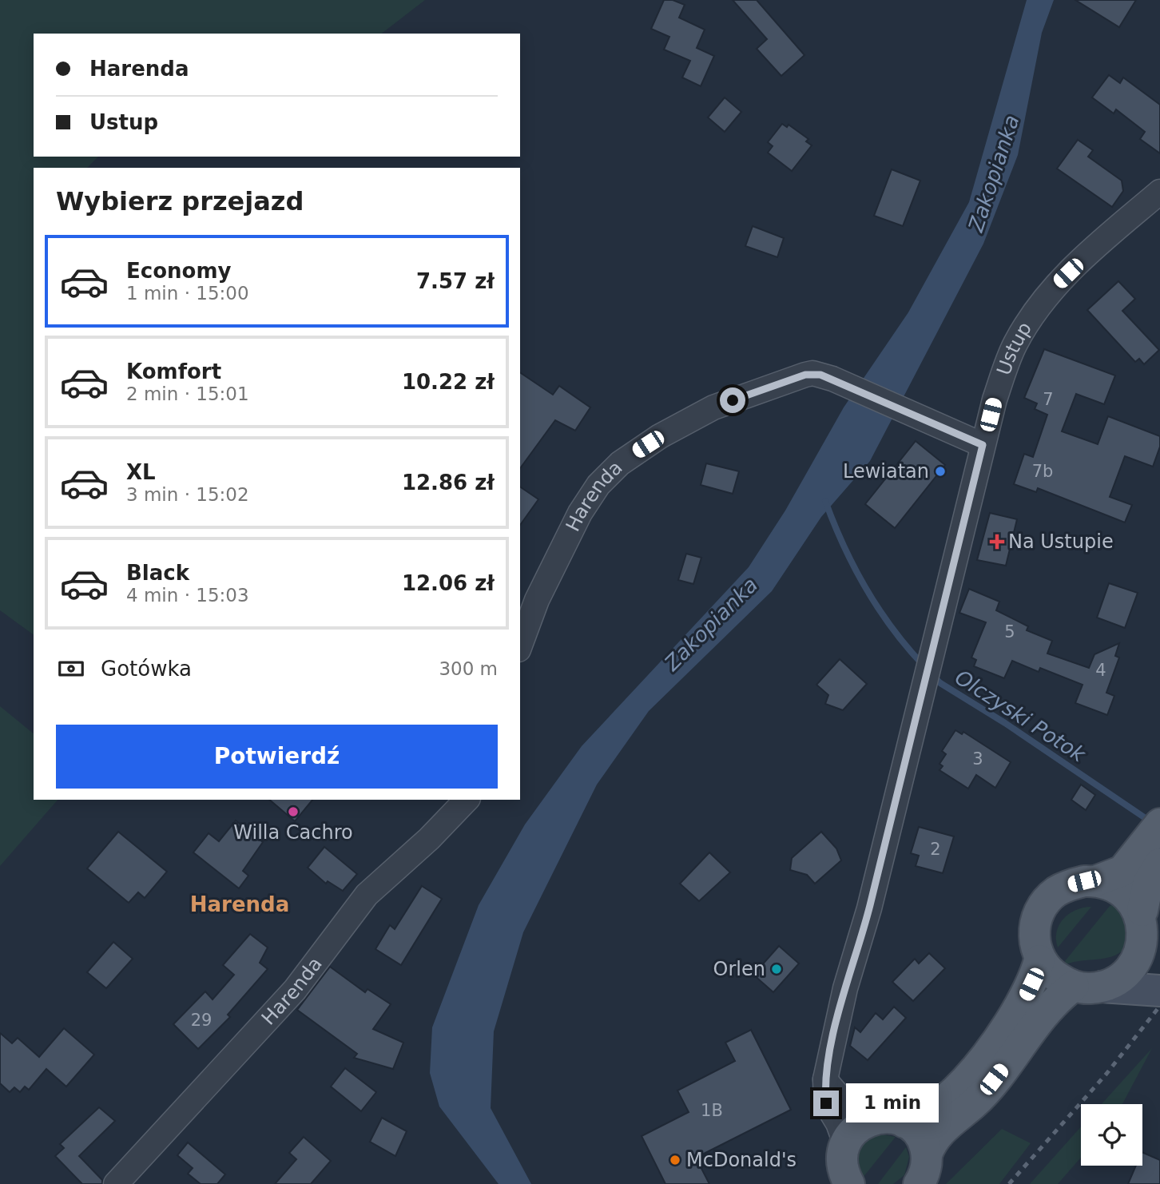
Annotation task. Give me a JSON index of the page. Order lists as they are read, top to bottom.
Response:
{
  "streets": {
    "street": ["Ustup", "Harenda"]
  },
  "crossings": [
    ["Ustup", "Harenda"]
  ],
  "districts": ["Harenda"],
  "water": ["Zakopianka", "Olczyski Potok"],
  "places": {
    "other": [
      "Lewiatan",
      "Willa Cachro",
      "Orlen",
      "McDonald's"
    ],
    "health": ["Na Ustupie"]
  },
  "house_numbers": [
    "7",
    "7b",
    "5",
    "4",
    "3",
    "2",
    "29",
    "1B"
  ],
  "page": {
    "banner": ["Harenda", "Ustup"],
    "heading": "Wybierz przejazd",
    "list": [
      {
        "name": "Economy",
        "note": "1 min · 15:00",
        "value": "7.57 zł"
      },
      {
        "name": "Komfort",
        "note": "2 min · 15:01",
        "value": "10.22 zł"
      },
      {
        "name": "XL",
        "note": "3 min · 15:02",
        "value": "12.86 zł"
      },
      {
        "name": "Black",
        "note": "4 min · 15:03",
        "value": "12.06 zł"
      }
    ],
    "pay": ["Gotówka", "300 m"],
    "buttons": "Potwierdź",
    "bubble": "1 min"
  }
}
